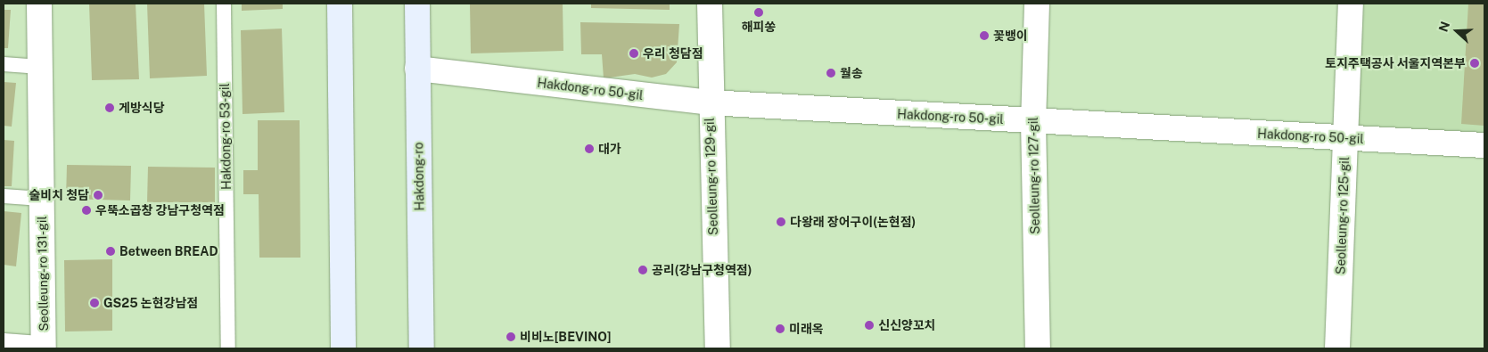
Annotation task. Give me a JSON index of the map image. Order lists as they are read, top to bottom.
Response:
{
  "streets": {
    "main road": ["Hakdong-ro"],
    "street": [
      "Hakdong-ro 50-gil",
      "Seolleung-ro 127-gil",
      "Seolleung-ro 129-gil",
      "Seolleung-ro 125-gil",
      "Seolleung-ro 131-gil"
    ],
    "lane": ["Hakdong-ro 53-gil"]
  },
  "crossings": [
    ["Hakdong-ro 50-gil", "Seolleung-ro 127-gil"],
    ["Hakdong-ro 50-gil", "Hakdong-ro"],
    ["Hakdong-ro 50-gil", "Seolleung-ro 129-gil"],
    ["Hakdong-ro 50-gil", "Seolleung-ro 125-gil"]
  ],
  "places": [
    "해피쏭",
    "꽃뱅이",
    "우리 청담점",
    "토지주택공사 서울지역본부",
    "월송",
    "게방식당",
    "대가",
    "술비치 청담",
    "우뚝소곱창 강남구청역점",
    "다왕래 장어구이(논현점)",
    "Between BREAD",
    "공리(강남구청역점)",
    "GS25 논현강남점",
    "신신양꼬치",
    "미래옥",
    "비비노[BEVINO]"
  ],
  "north": "left"
}
